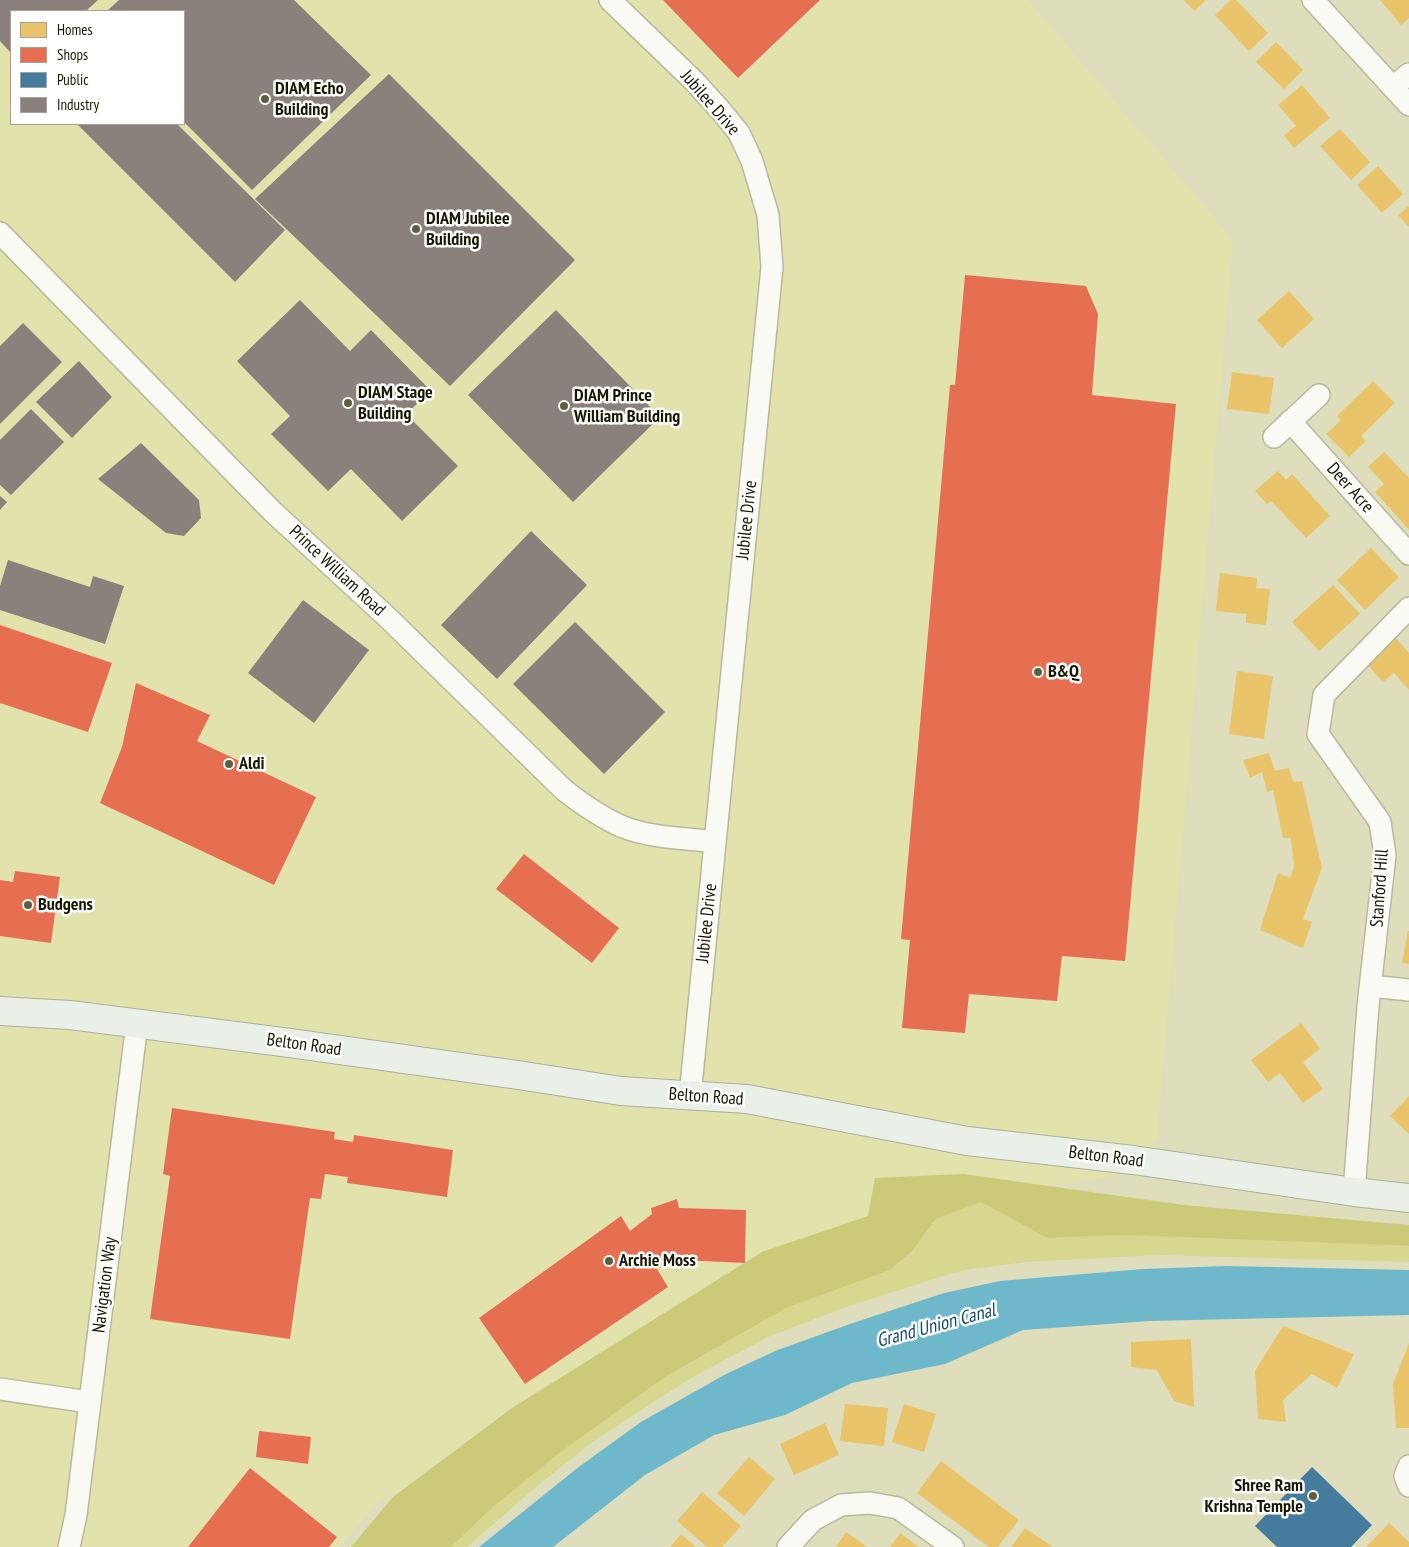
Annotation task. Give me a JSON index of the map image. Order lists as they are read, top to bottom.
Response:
{
  "streets": {
    "main road": ["Belton Road"],
    "street": [
      "Jubilee Drive",
      "Deer Acre",
      "Prince William Road",
      "Stanford Hill",
      "Navigation Way"
    ]
  },
  "crossings": [
    ["Jubilee Drive", "Prince William Road"],
    ["Jubilee Drive", "Belton Road"],
    ["Stanford Hill", "Belton Road"],
    ["Belton Road", "Navigation Way"]
  ],
  "water": ["Grand Union Canal"],
  "places": [
    "DIAM Echo Building",
    "DIAM Jubilee Building",
    "DIAM Stage Building",
    "DIAM Prince William Building",
    "B&Q",
    "Aldi",
    "Budgens",
    "Archie Moss",
    "Shree Ram Krishna Temple"
  ],
  "legend": [
    "Homes",
    "Shops",
    "Public",
    "Industry"
  ]
}
